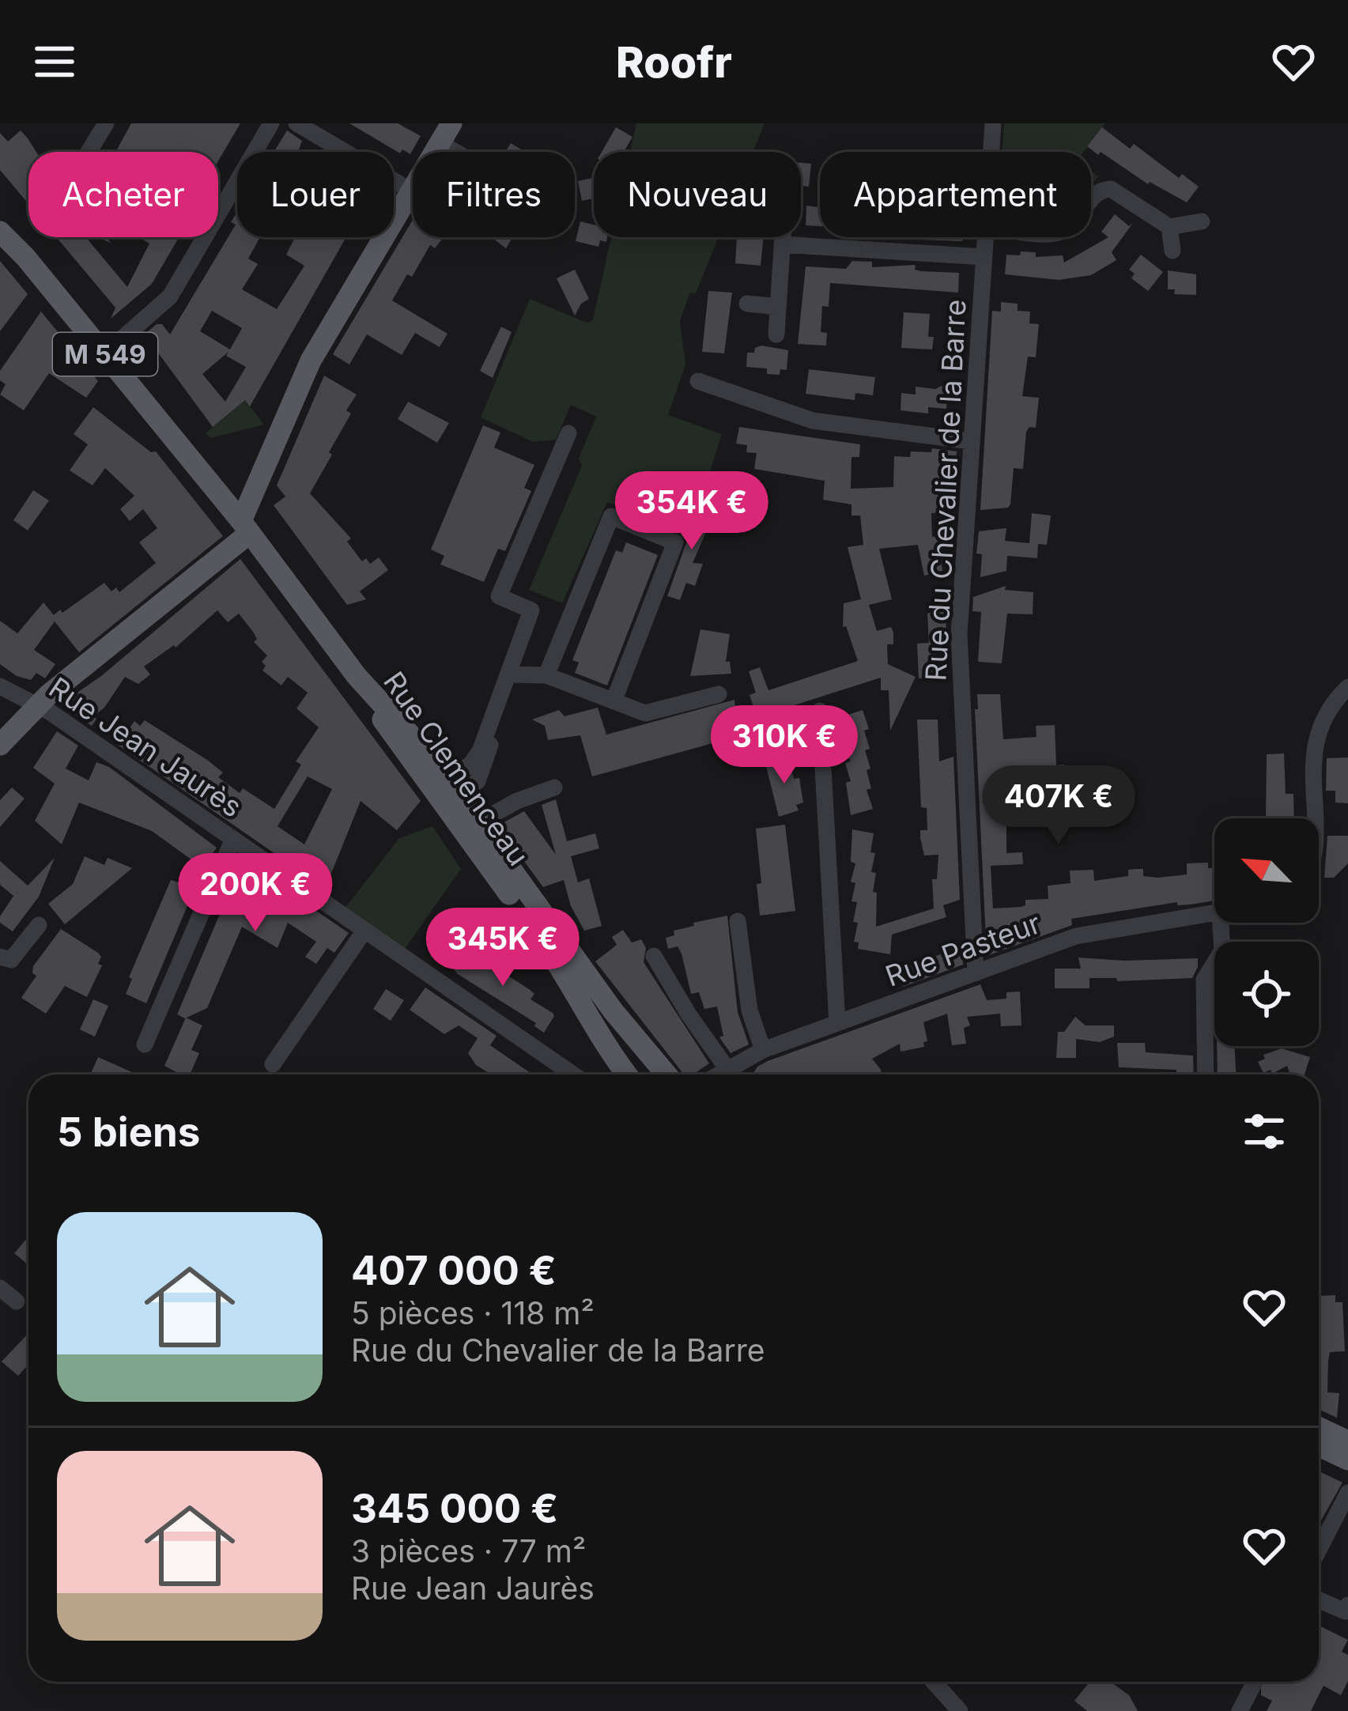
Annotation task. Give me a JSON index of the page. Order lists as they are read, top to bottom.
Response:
{
  "streets": {
    "main road": ["M 549", "Rue Clemenceau"],
    "street": ["Rue du Chevalier de la Barre", "Rue Jean Jaurès", "Rue Pasteur"]
  },
  "crossings": [
    ["M 549", "Rue Clemenceau"],
    ["Rue du Chevalier de la Barre", "Rue Pasteur"]
  ],
  "north": "top left",
  "page": {
    "header": "Roofr",
    "chip": [
      "Acheter",
      "Louer",
      "Filtres",
      "Nouveau",
      "Appartement"
    ],
    "price": [
      "354K €",
      "310K €",
      "407K €",
      "200K €",
      "345K €"
    ],
    "heading": "5 biens",
    "list": [
      {
        "name": "407 000 €",
        "note": "5 pièces · 118 m² · Rue du Chevalier de la Barre"
      },
      {
        "name": "345 000 €",
        "note": "3 pièces · 77 m² · Rue Jean Jaurès"
      }
    ]
  }
}
